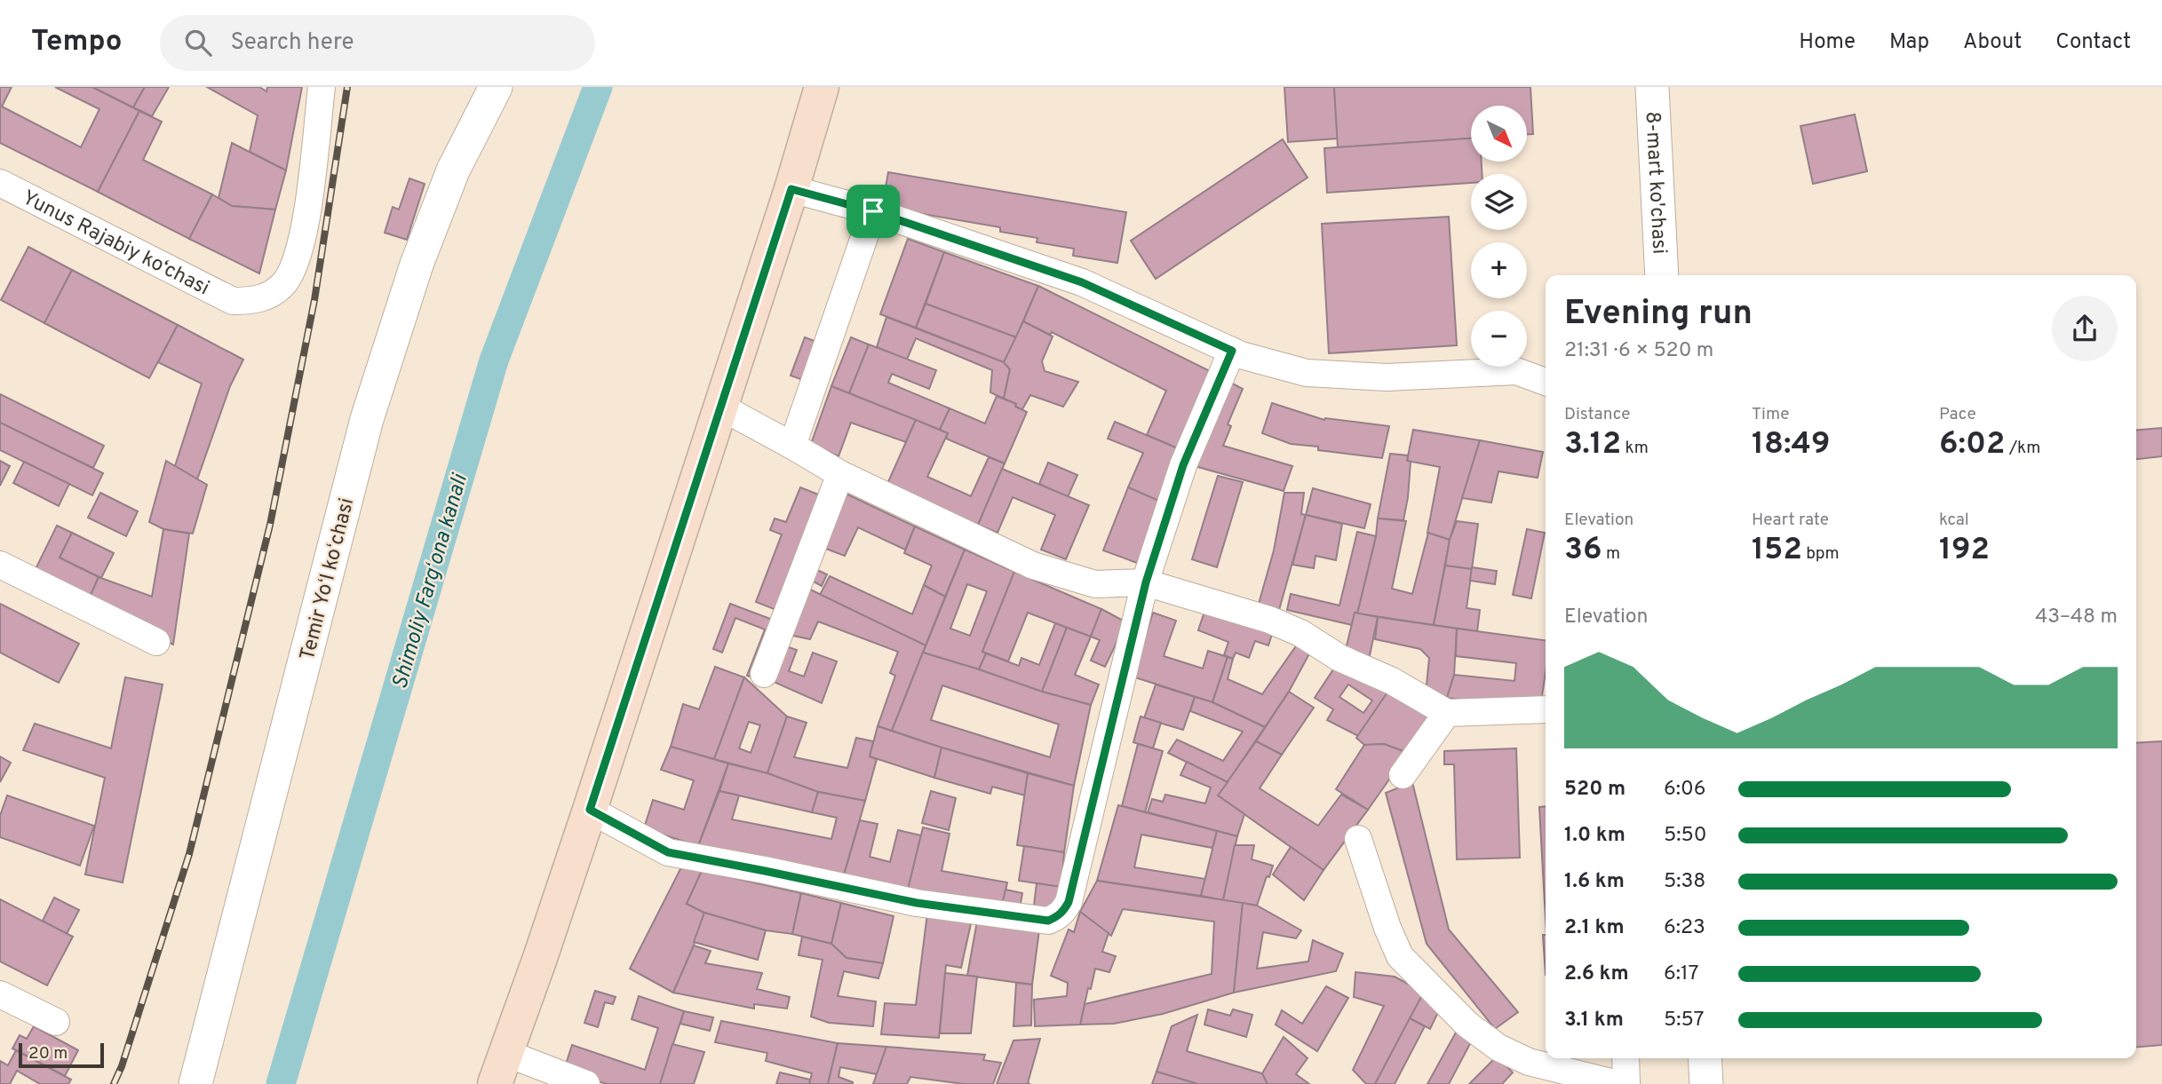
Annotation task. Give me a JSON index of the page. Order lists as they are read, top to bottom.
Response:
{
  "streets": {
    "street": ["8-mart ko'chasi", "Yunus Rajabiy ko‘chasi", "Temir Yoʻl koʻchasi"]
  },
  "water": ["Shimoliy Fargʻona kanali"],
  "scale_bar": "20 m",
  "north": "bottom right",
  "page": {
    "header": "Tempo",
    "search": "Search here",
    "nav": [
      "Home",
      "Map",
      "About",
      "Contact"
    ],
    "map_buttons": ["+", "−"],
    "heading": ["Evening run", "21:31 · 6 × 520 m"],
    "stats": [
      ["Distance", "3.12 km"],
      ["Time", "18:49"],
      ["Pace", "6:02 /km"],
      ["Elevation", "36 m"],
      ["Heart rate", "152 bpm"],
      ["kcal", "192"]
    ],
    "chart": ["Elevation", "43–48 m"],
    "list": [
      {
        "name": "520 m",
        "note": "6:06"
      },
      {
        "name": "1.0 km",
        "note": "5:50"
      },
      {
        "name": "1.6 km",
        "note": "5:38"
      },
      {
        "name": "2.1 km",
        "note": "6:23"
      },
      {
        "name": "2.6 km",
        "note": "6:17"
      },
      {
        "name": "3.1 km",
        "note": "5:57"
      }
    ],
    "scale": "20 m"
  }
}
